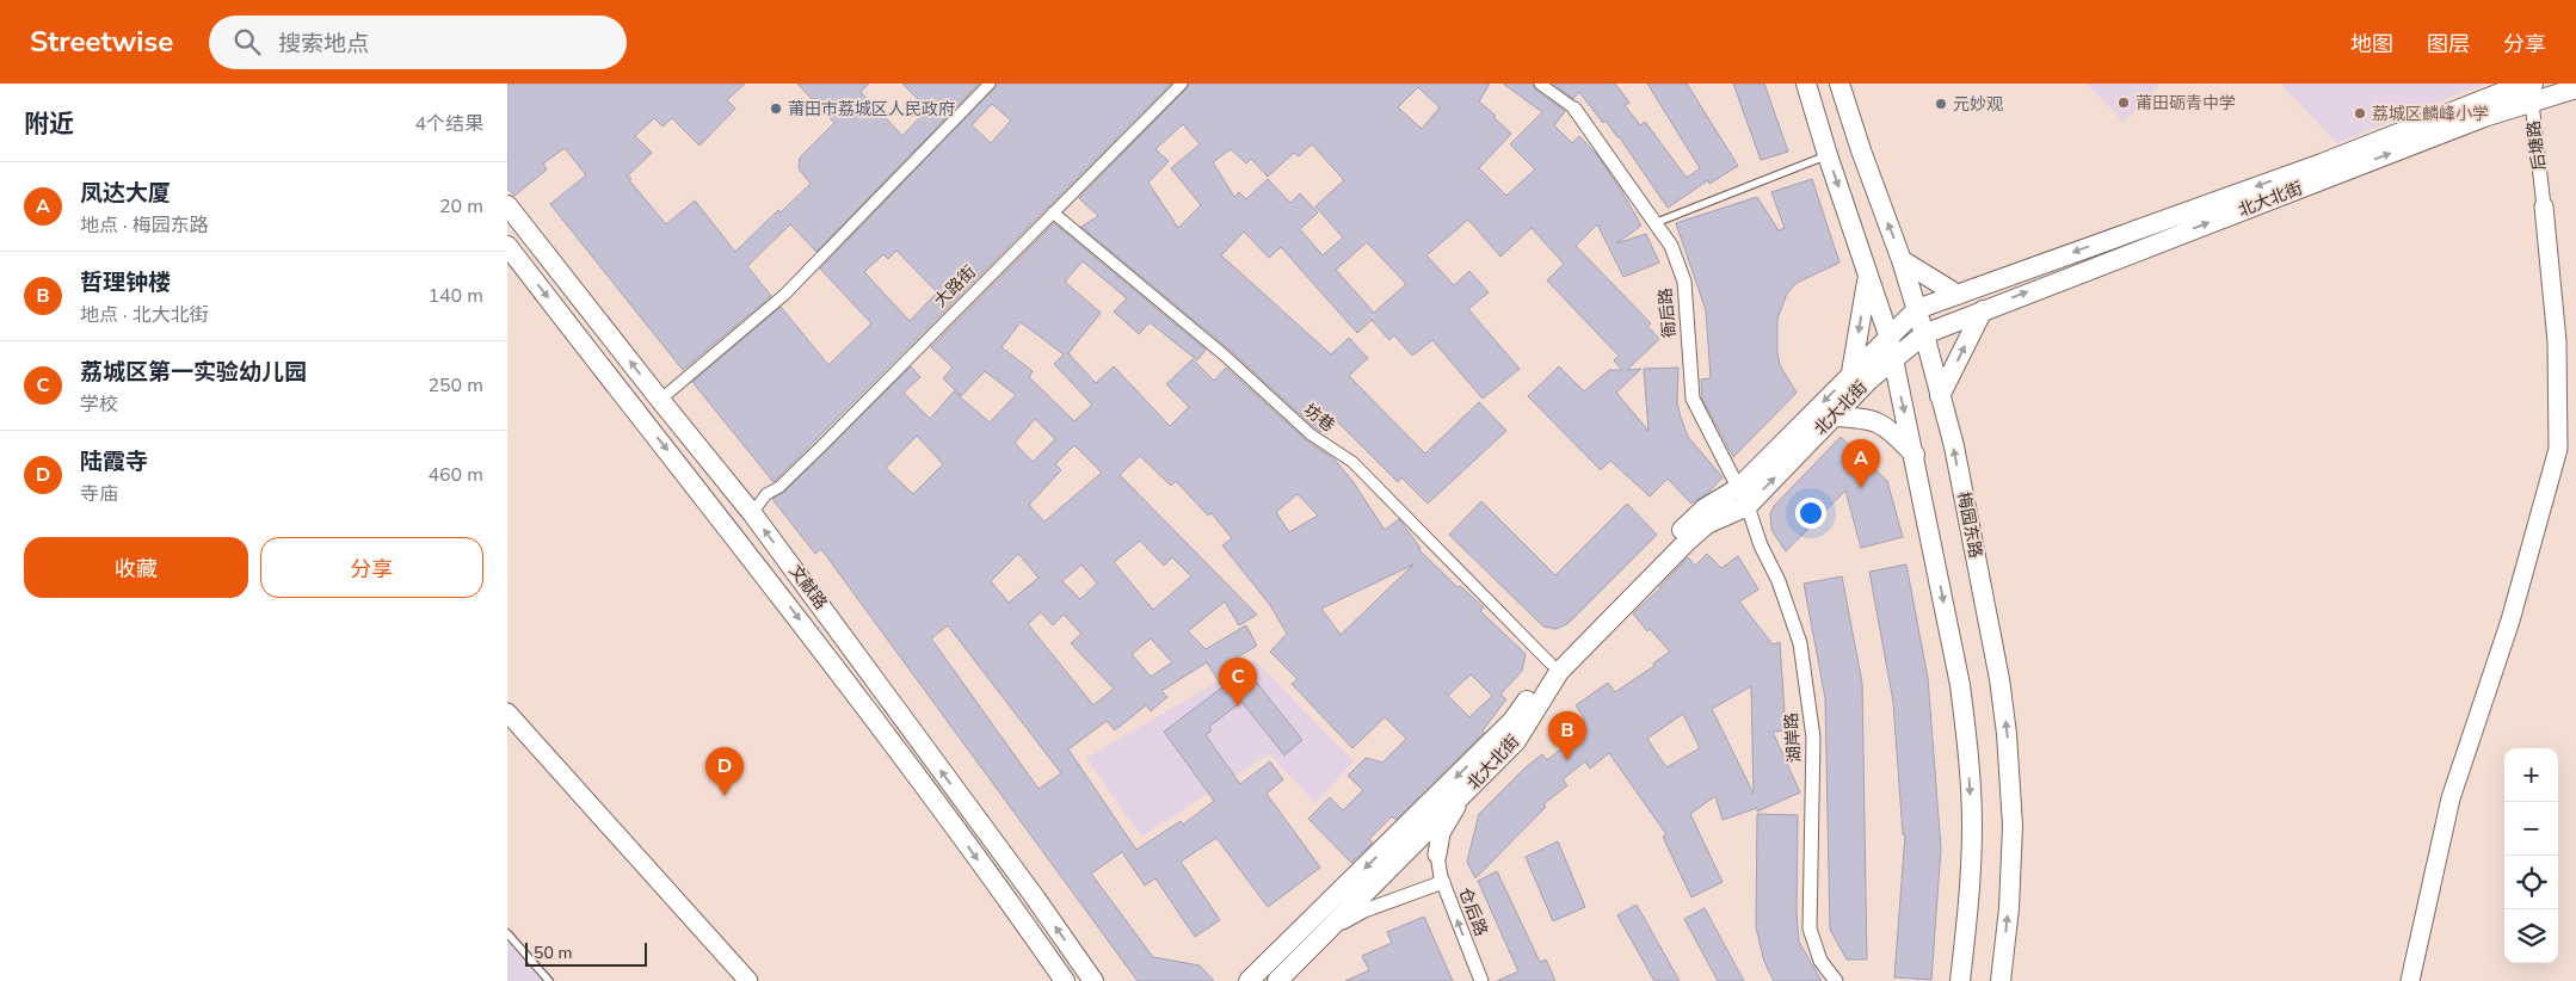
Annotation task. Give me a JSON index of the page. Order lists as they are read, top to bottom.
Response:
{
  "streets": {
    "main road": ["北大北街", "梅园东路", "文献路"],
    "street": [
      "后塘路",
      "大路街",
      "衙后路",
      "坊巷",
      "湖岸路",
      "仓后路"
    ]
  },
  "crossings": [
    ["后塘路", "北大北街"],
    ["北大北街", "衙后路"],
    ["北大北街", "坊巷"],
    ["北大北街", "梅园东路"],
    ["北大北街", "湖岸路"],
    ["大路街", "坊巷"],
    ["大路街", "文献路"],
    ["衙后路", "湖岸路"]
  ],
  "one_way": ["仓后路"],
  "places": [
    "莆田砺青中学",
    "元妙观",
    "莆田市荔城区人民政府",
    "荔城区麟峰小学"
  ],
  "scale_bar": "50 m",
  "page": {
    "header": "Streetwise",
    "search": "搜索地点",
    "nav": ["地图", "图层", "分享"],
    "heading": ["附近", "4个结果"],
    "list": [
      {
        "mark": "A",
        "name": "凤达大厦",
        "note": "地点 · 梅园东路",
        "value": "20 m"
      },
      {
        "mark": "B",
        "name": "哲理钟楼",
        "note": "地点 · 北大北街",
        "value": "140 m"
      },
      {
        "mark": "C",
        "name": "荔城区第一实验幼儿园",
        "note": "学校",
        "value": "250 m"
      },
      {
        "mark": "D",
        "name": "陆霞寺",
        "note": "寺庙",
        "value": "460 m"
      }
    ],
    "pins": [
      "A",
      "C",
      "B",
      "D"
    ],
    "buttons": ["收藏", "分享"],
    "map_buttons": ["+", "−"],
    "scale": "50 m"
  }
}
